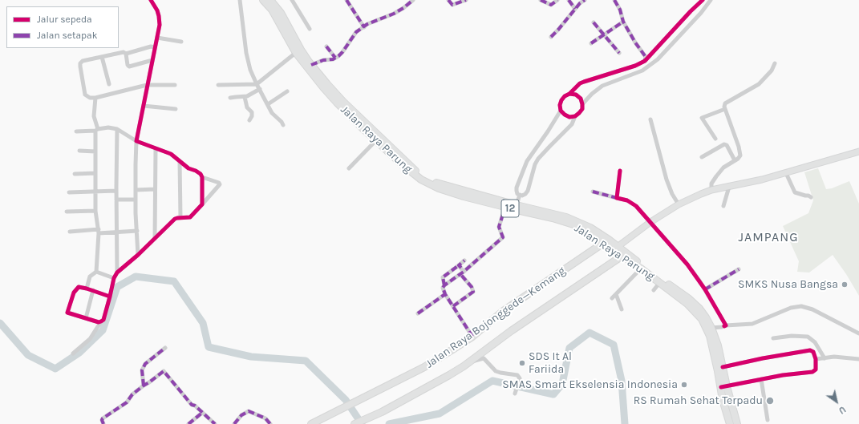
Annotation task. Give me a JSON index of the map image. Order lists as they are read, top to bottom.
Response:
{
  "streets": {
    "highway": ["Jalan Raya Parung", "12", "Jalan Raya Bojonggede—Kemang"]
  },
  "crossings": [
    ["Jalan Raya Parung", "Jalan Raya Bojonggede—Kemang"]
  ],
  "districts": ["JAMPANG"],
  "places": [
    "SMKS Nusa Bangsa",
    "SDS It Al Fariida",
    "SMAS Smart Ekselensia Indonesia",
    "RS Rumah Sehat Terpadu"
  ],
  "legend": ["Jalur sepeda", "Jalan setapak"],
  "north": "bottom right"
}
